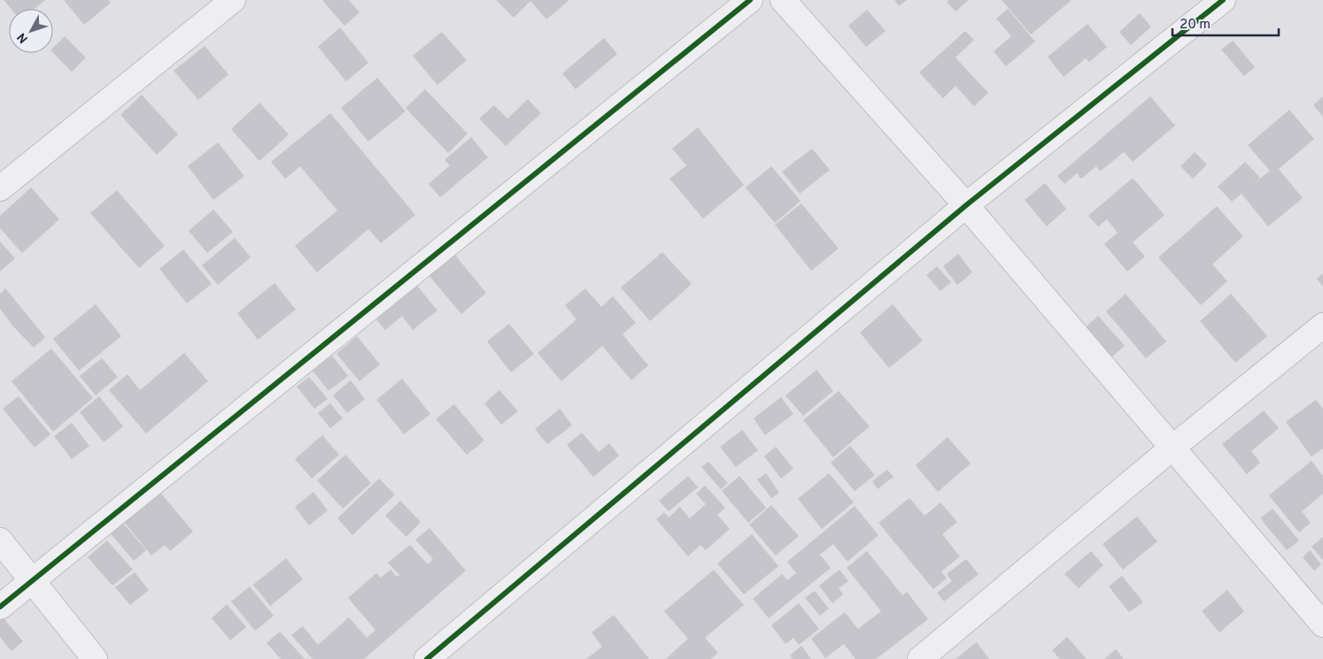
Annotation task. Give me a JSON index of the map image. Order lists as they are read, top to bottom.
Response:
{
  "scale_bar": "20 m",
  "north": "bottom left"
}
